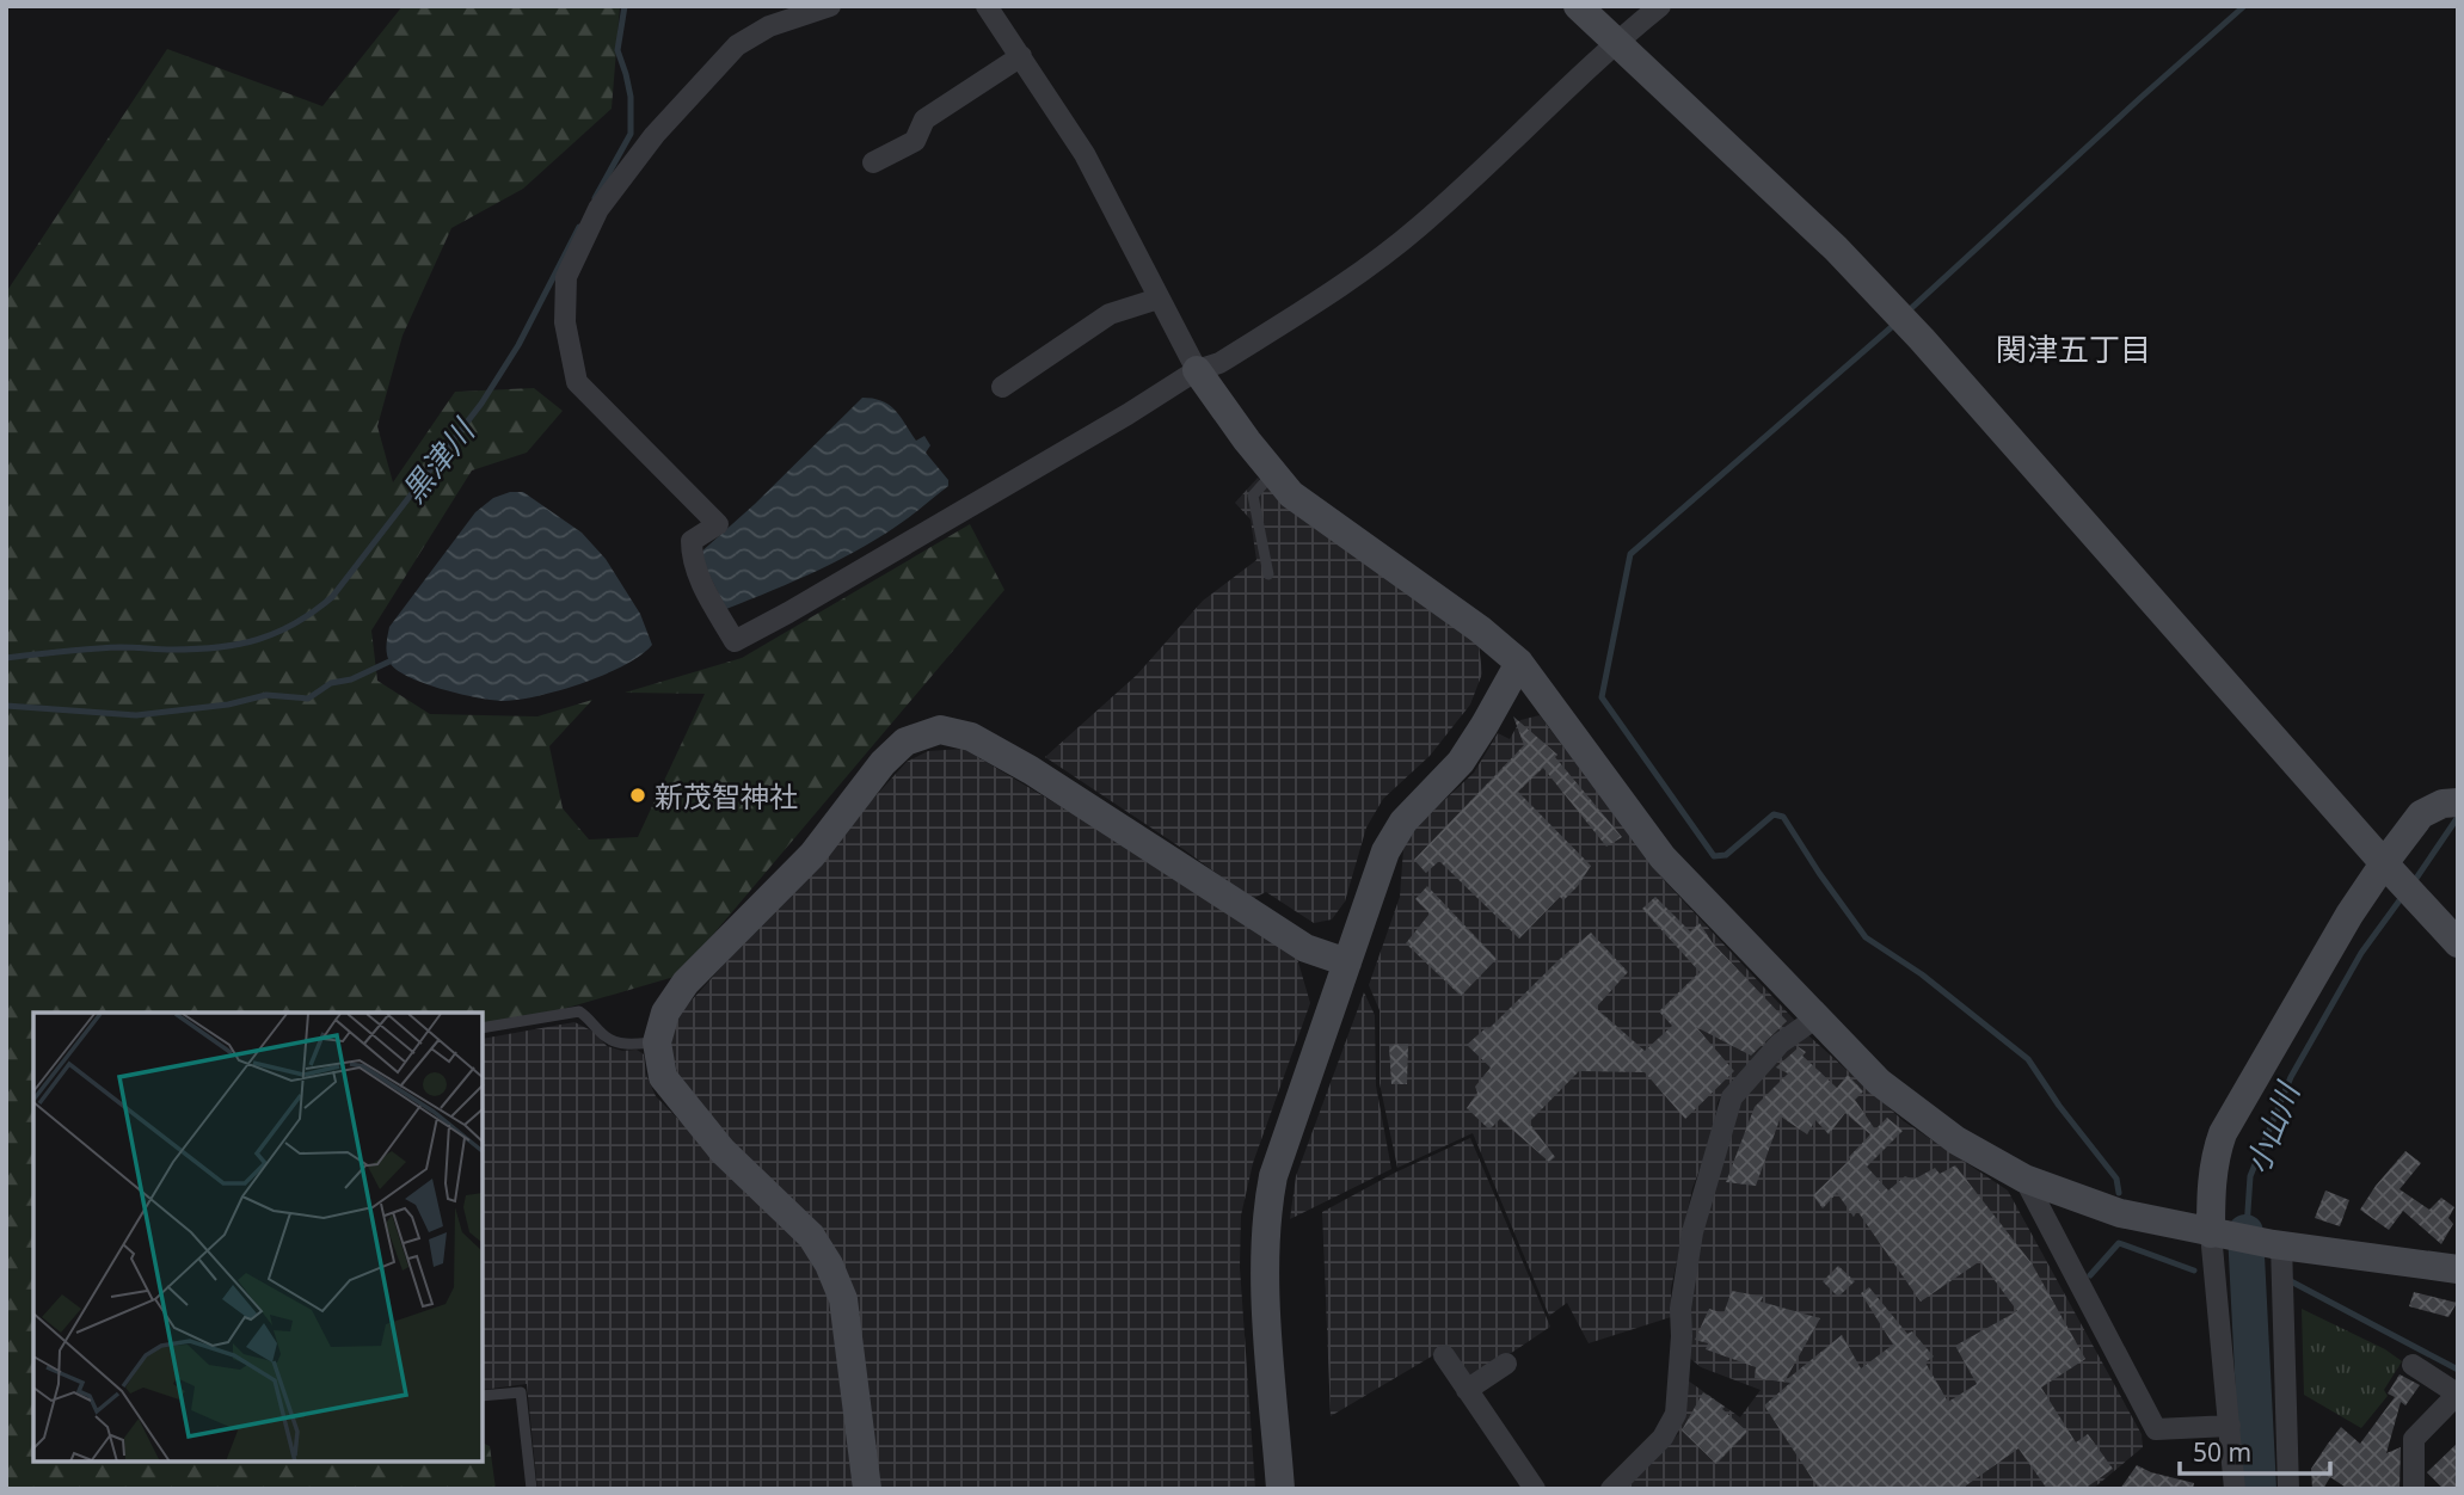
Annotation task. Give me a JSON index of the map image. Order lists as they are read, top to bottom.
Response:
{
  "districts": ["関津五丁目"],
  "water": ["黒津川", "小山川"],
  "places": ["新茂智神社"],
  "scale_bar": "50 m"
}
